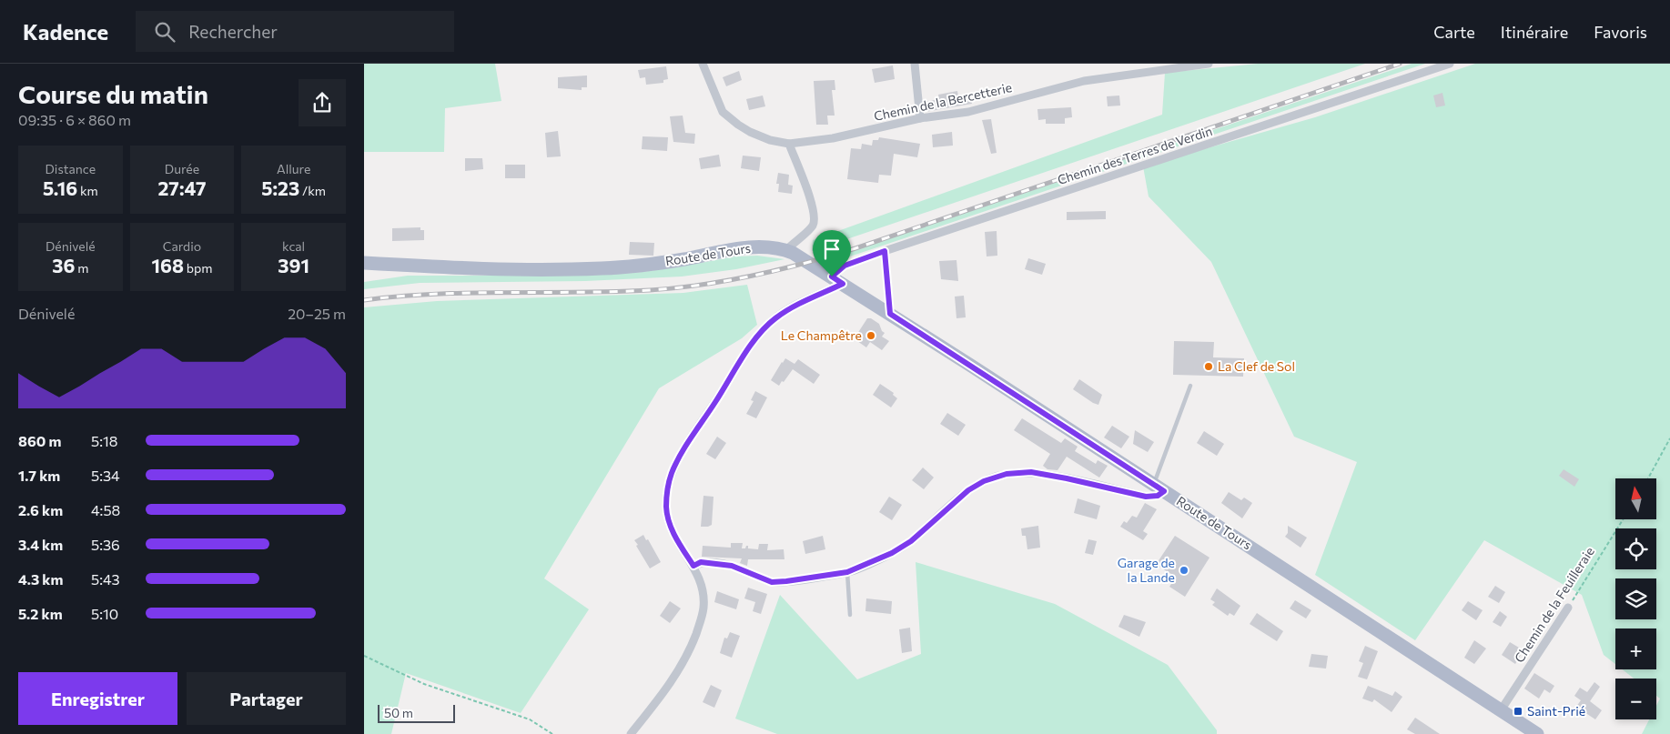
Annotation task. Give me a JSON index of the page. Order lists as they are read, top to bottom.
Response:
{
  "streets": {
    "main road": ["Route de Tours"],
    "street": ["Chemin de la Bercetterie", "Chemin des Terres de Verdin", "Chemin de la Feuilleraie"]
  },
  "crossings": [
    ["Chemin des Terres de Verdin", "Route de Tours"],
    ["Route de Tours", "Chemin de la Feuilleraie"]
  ],
  "places": {
    "other": ["Le Champêtre", "La Clef de Sol", "Garage de la Lande"],
    "transit": ["Saint-Prié"]
  },
  "scale_bar": "50 m",
  "north": "top",
  "page": {
    "header": "Kadence",
    "search": "Rechercher",
    "nav": ["Carte", "Itinéraire", "Favoris"],
    "heading": ["Course du matin", "09:35 · 6 × 860 m"],
    "stats": [
      ["Distance", "5.16 km"],
      ["Durée", "27:47"],
      ["Allure", "5:23 /km"],
      ["Dénivelé", "36 m"],
      ["Cardio", "168 bpm"],
      ["kcal", "391"]
    ],
    "chart": ["Dénivelé", "20–25 m"],
    "list": [
      {
        "name": "860 m",
        "note": "5:18"
      },
      {
        "name": "1.7 km",
        "note": "5:34"
      },
      {
        "name": "2.6 km",
        "note": "4:58"
      },
      {
        "name": "3.4 km",
        "note": "5:36"
      },
      {
        "name": "4.3 km",
        "note": "5:43"
      },
      {
        "name": "5.2 km",
        "note": "5:10"
      }
    ],
    "map_buttons": ["+", "−"],
    "buttons": ["Enregistrer", "Partager"],
    "scale": "50 m"
  }
}
